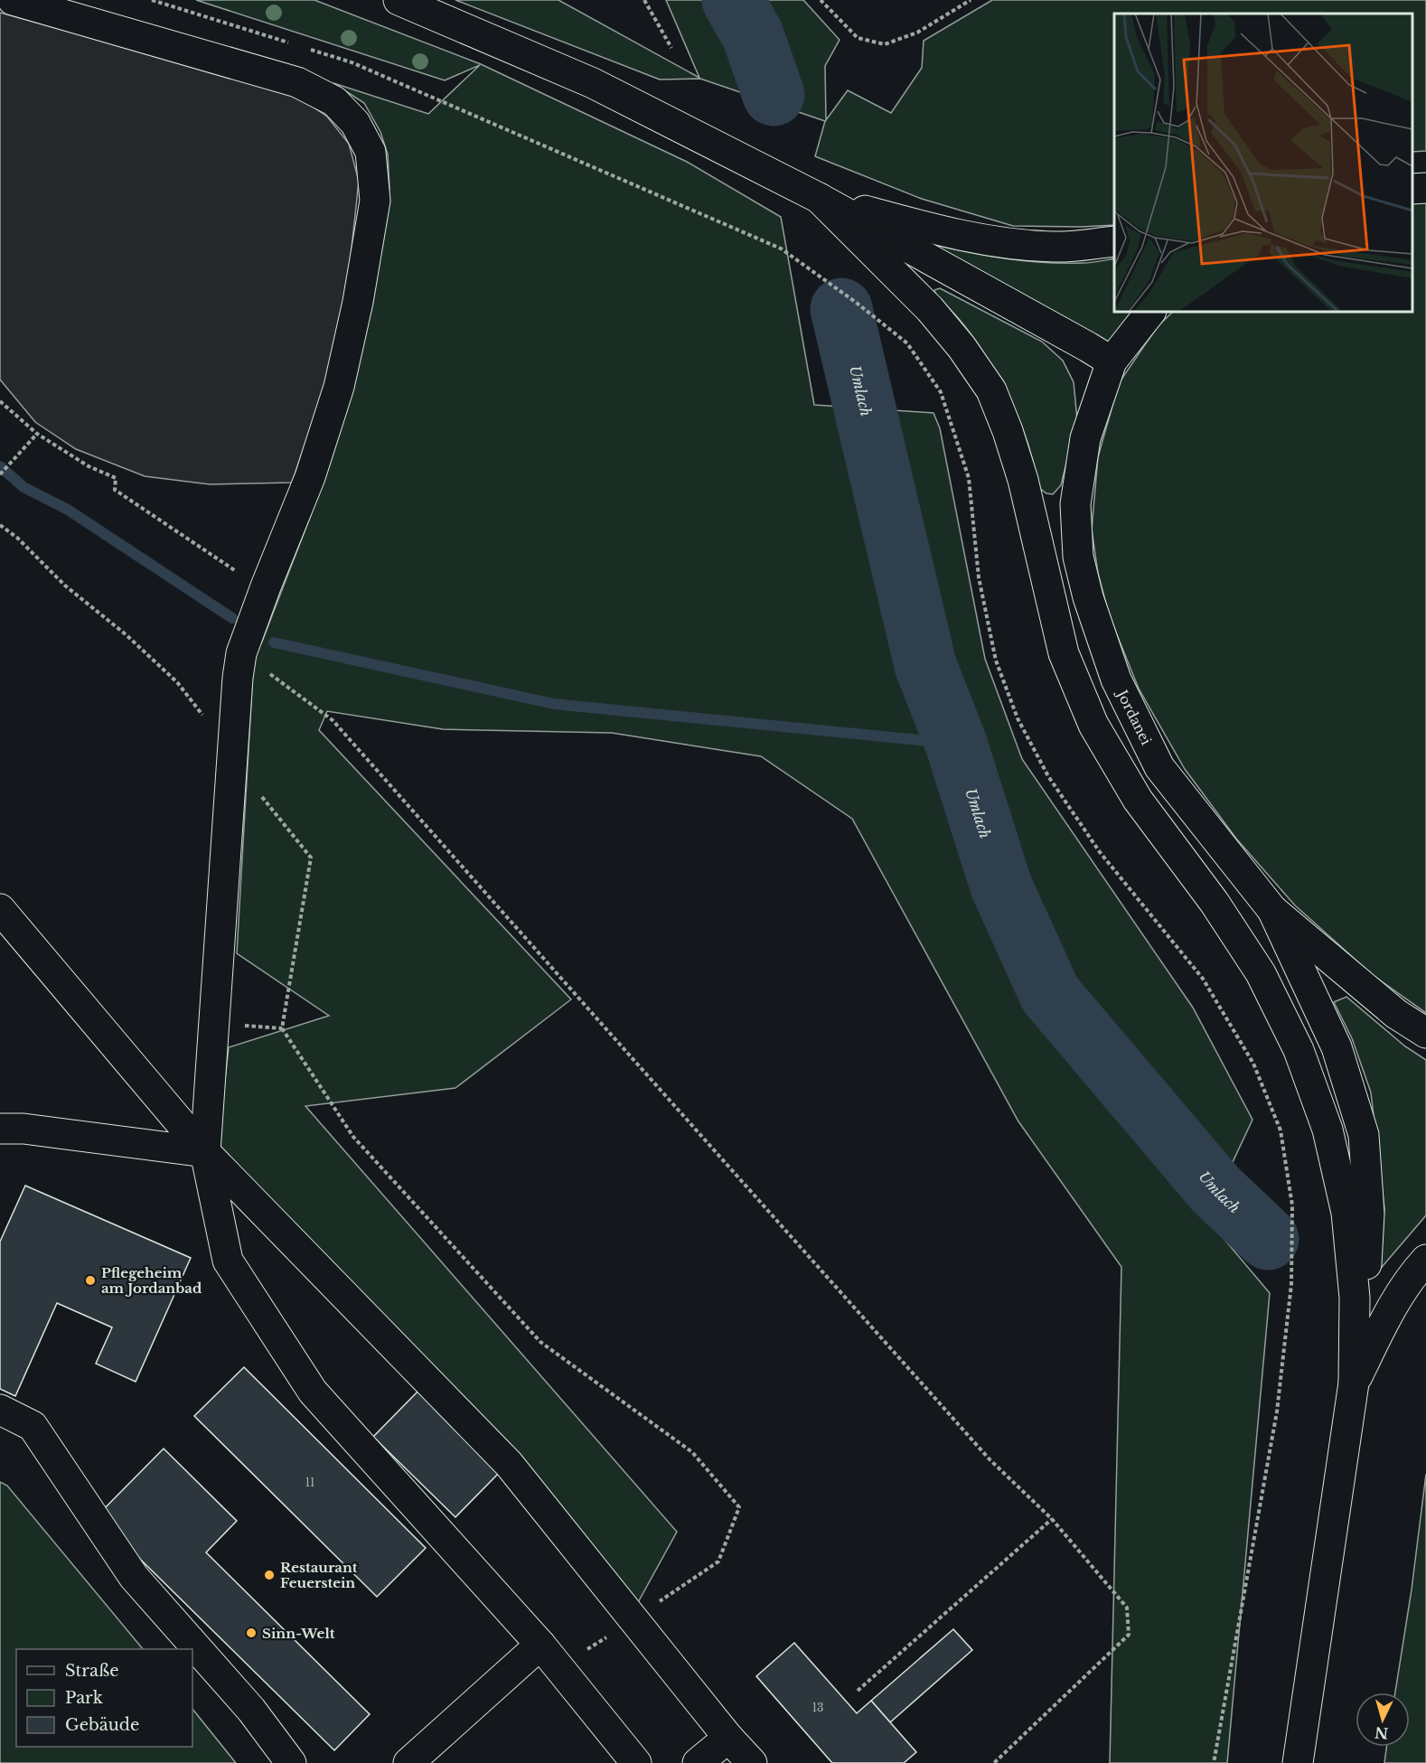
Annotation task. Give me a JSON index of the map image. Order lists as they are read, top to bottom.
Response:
{
  "streets": {
    "main road": ["Jordanei"]
  },
  "water": ["Umlach"],
  "places": ["Pflegeheim am Jordanbad", "Restaurant Feuerstein", "Sinn-Welt"],
  "house_numbers": ["11", "13"],
  "legend": ["Straße", "Park", "Gebäude"],
  "north": "bottom"
}
